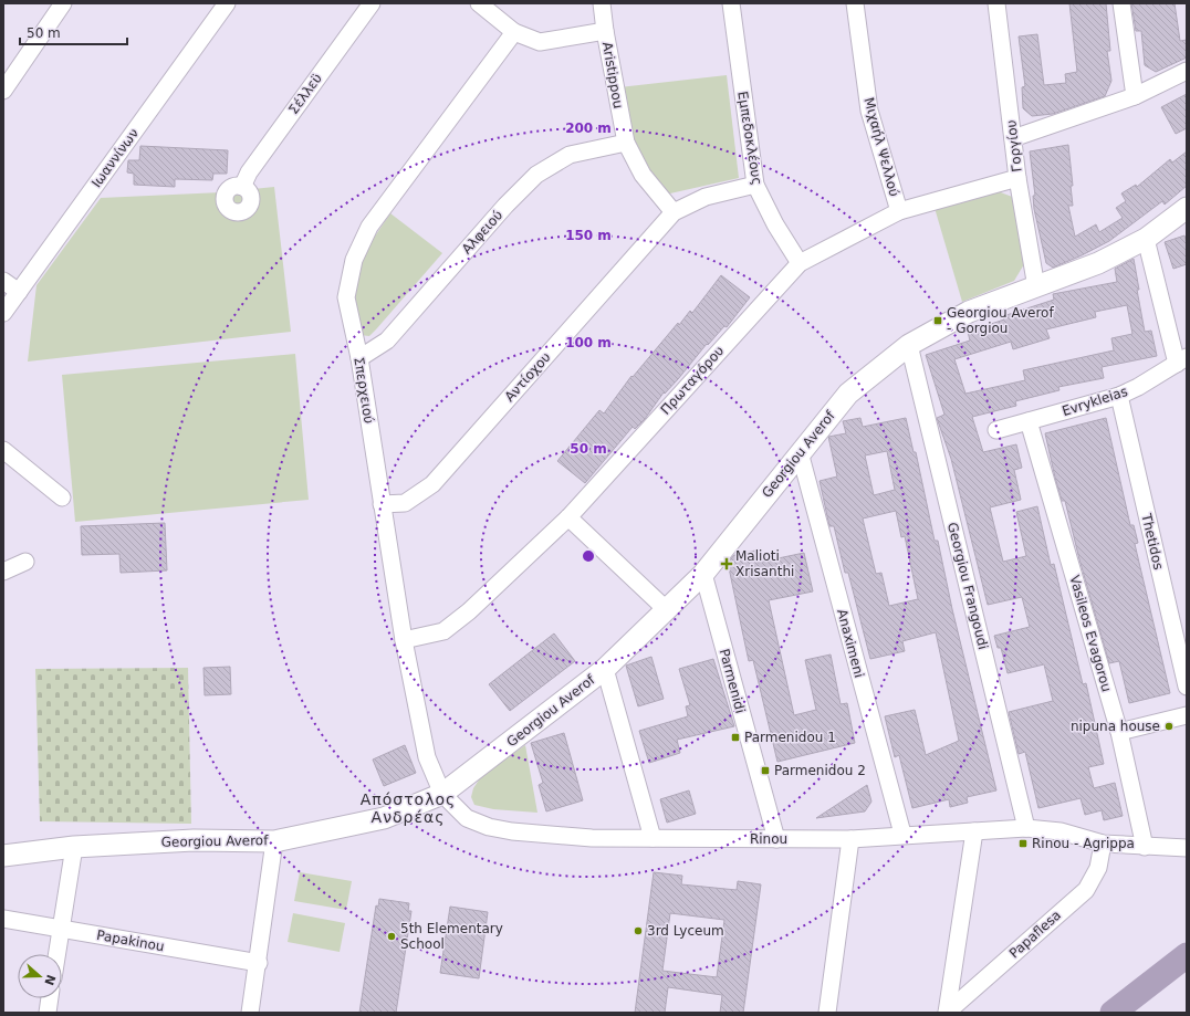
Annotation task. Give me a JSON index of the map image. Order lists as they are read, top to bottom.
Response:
{
  "streets": {
    "street": [
      "Aristippou",
      "Σέλλεϋ",
      "Εμπεδοκλέους",
      "Γοργίου",
      "Μιχαήλ Ψελλού",
      "Ιωαννίνων",
      "Αλφειού",
      "Αντίοχου",
      "Πρωταγόρου",
      "Σπερχειού",
      "Evrykleias",
      "Georgiou Averof",
      "Thetidos",
      "Georgiou Frangoudi",
      "Vasileos Evagorou",
      "Anaximeni",
      "Parmenidi",
      "Rinou",
      "Papaflesa",
      "Papakinou"
    ]
  },
  "crossings": [
    ["Aristippou", "Αλφειού"],
    ["Aristippou", "Αντίοχου"],
    ["Εμπεδοκλέους", "Αντίοχου"],
    ["Εμπεδοκλέους", "Πρωταγόρου"],
    ["Γοργίου", "Πρωταγόρου"],
    ["Γοργίου", "Georgiou Averof"],
    ["Μιχαήλ Ψελλού", "Πρωταγόρου"],
    ["Αλφειού", "Σπερχειού"],
    ["Αντίοχου", "Σπερχειού"],
    ["Πρωταγόρου", "Σπερχειού"],
    ["Σπερχειού", "Georgiou Averof"],
    ["Σπερχειού", "Rinou"],
    ["Evrykleias", "Thetidos"],
    ["Evrykleias", "Vasileos Evagorou"],
    ["Georgiou Averof", "Georgiou Frangoudi"],
    ["Georgiou Averof", "Anaximeni"],
    ["Georgiou Averof", "Parmenidi"],
    ["Georgiou Averof", "Rinou"],
    ["Georgiou Frangoudi", "Rinou"],
    ["Vasileos Evagorou", "Rinou"],
    ["Anaximeni", "Rinou"],
    ["Parmenidi", "Rinou"],
    ["Rinou", "Papaflesa"]
  ],
  "districts": ["Απόστολος Ανδρέας"],
  "places": {
    "transit": [
      "Georgiou Averof - Gorgiou",
      "Parmenidou 1",
      "Parmenidou 2",
      "Rinou - Agrippa"
    ],
    "health": ["Malioti Xrisanthi"],
    "other": ["nipuna house", "3rd Lyceum", "5th Elementary School"]
  },
  "scale_bar": "50 m",
  "north": "right",
  "rings": [
    "200 m",
    "150 m",
    "100 m",
    "50 m"
  ]
}
